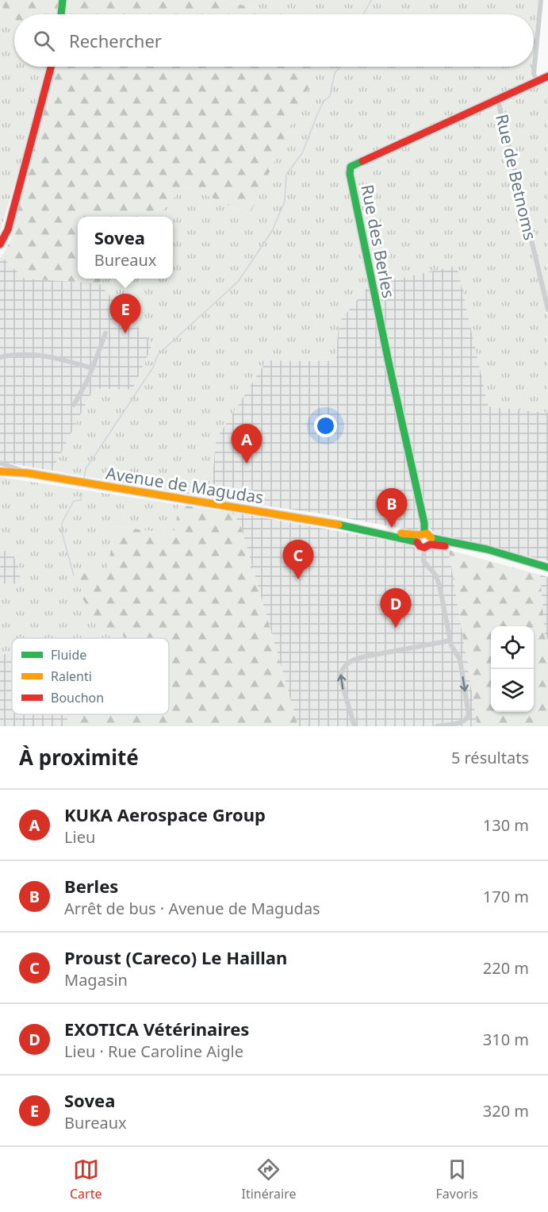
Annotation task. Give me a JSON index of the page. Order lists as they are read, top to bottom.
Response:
{
  "streets": {
    "street": ["Rue de Betnoms", "Rue des Berles", "Avenue de Magudas"]
  },
  "crossings": [
    ["Rue de Betnoms", "Rue des Berles"],
    ["Rue des Berles", "Avenue de Magudas"]
  ],
  "legend": ["Fluide", "Ralenti", "Bouchon"],
  "page": {
    "search": "Rechercher",
    "popup": ["Sovea", "Bureaux"],
    "pins": [
      "E",
      "A",
      "B",
      "C",
      "D"
    ],
    "heading": ["À proximité", "5 résultats"],
    "list": [
      {
        "mark": "A",
        "name": "KUKA Aerospace Group",
        "note": "Lieu",
        "value": "130 m"
      },
      {
        "mark": "B",
        "name": "Berles",
        "note": "Arrêt de bus · Avenue de Magudas",
        "value": "170 m"
      },
      {
        "mark": "C",
        "name": "Proust (Careco) Le Haillan",
        "note": "Magasin",
        "value": "220 m"
      },
      {
        "mark": "D",
        "name": "EXOTICA Vétérinaires",
        "note": "Lieu · Rue Caroline Aigle",
        "value": "310 m"
      },
      {
        "mark": "E",
        "name": "Sovea",
        "note": "Bureaux",
        "value": "320 m"
      }
    ],
    "nav": ["Carte", "Itinéraire", "Favoris"]
  }
}
